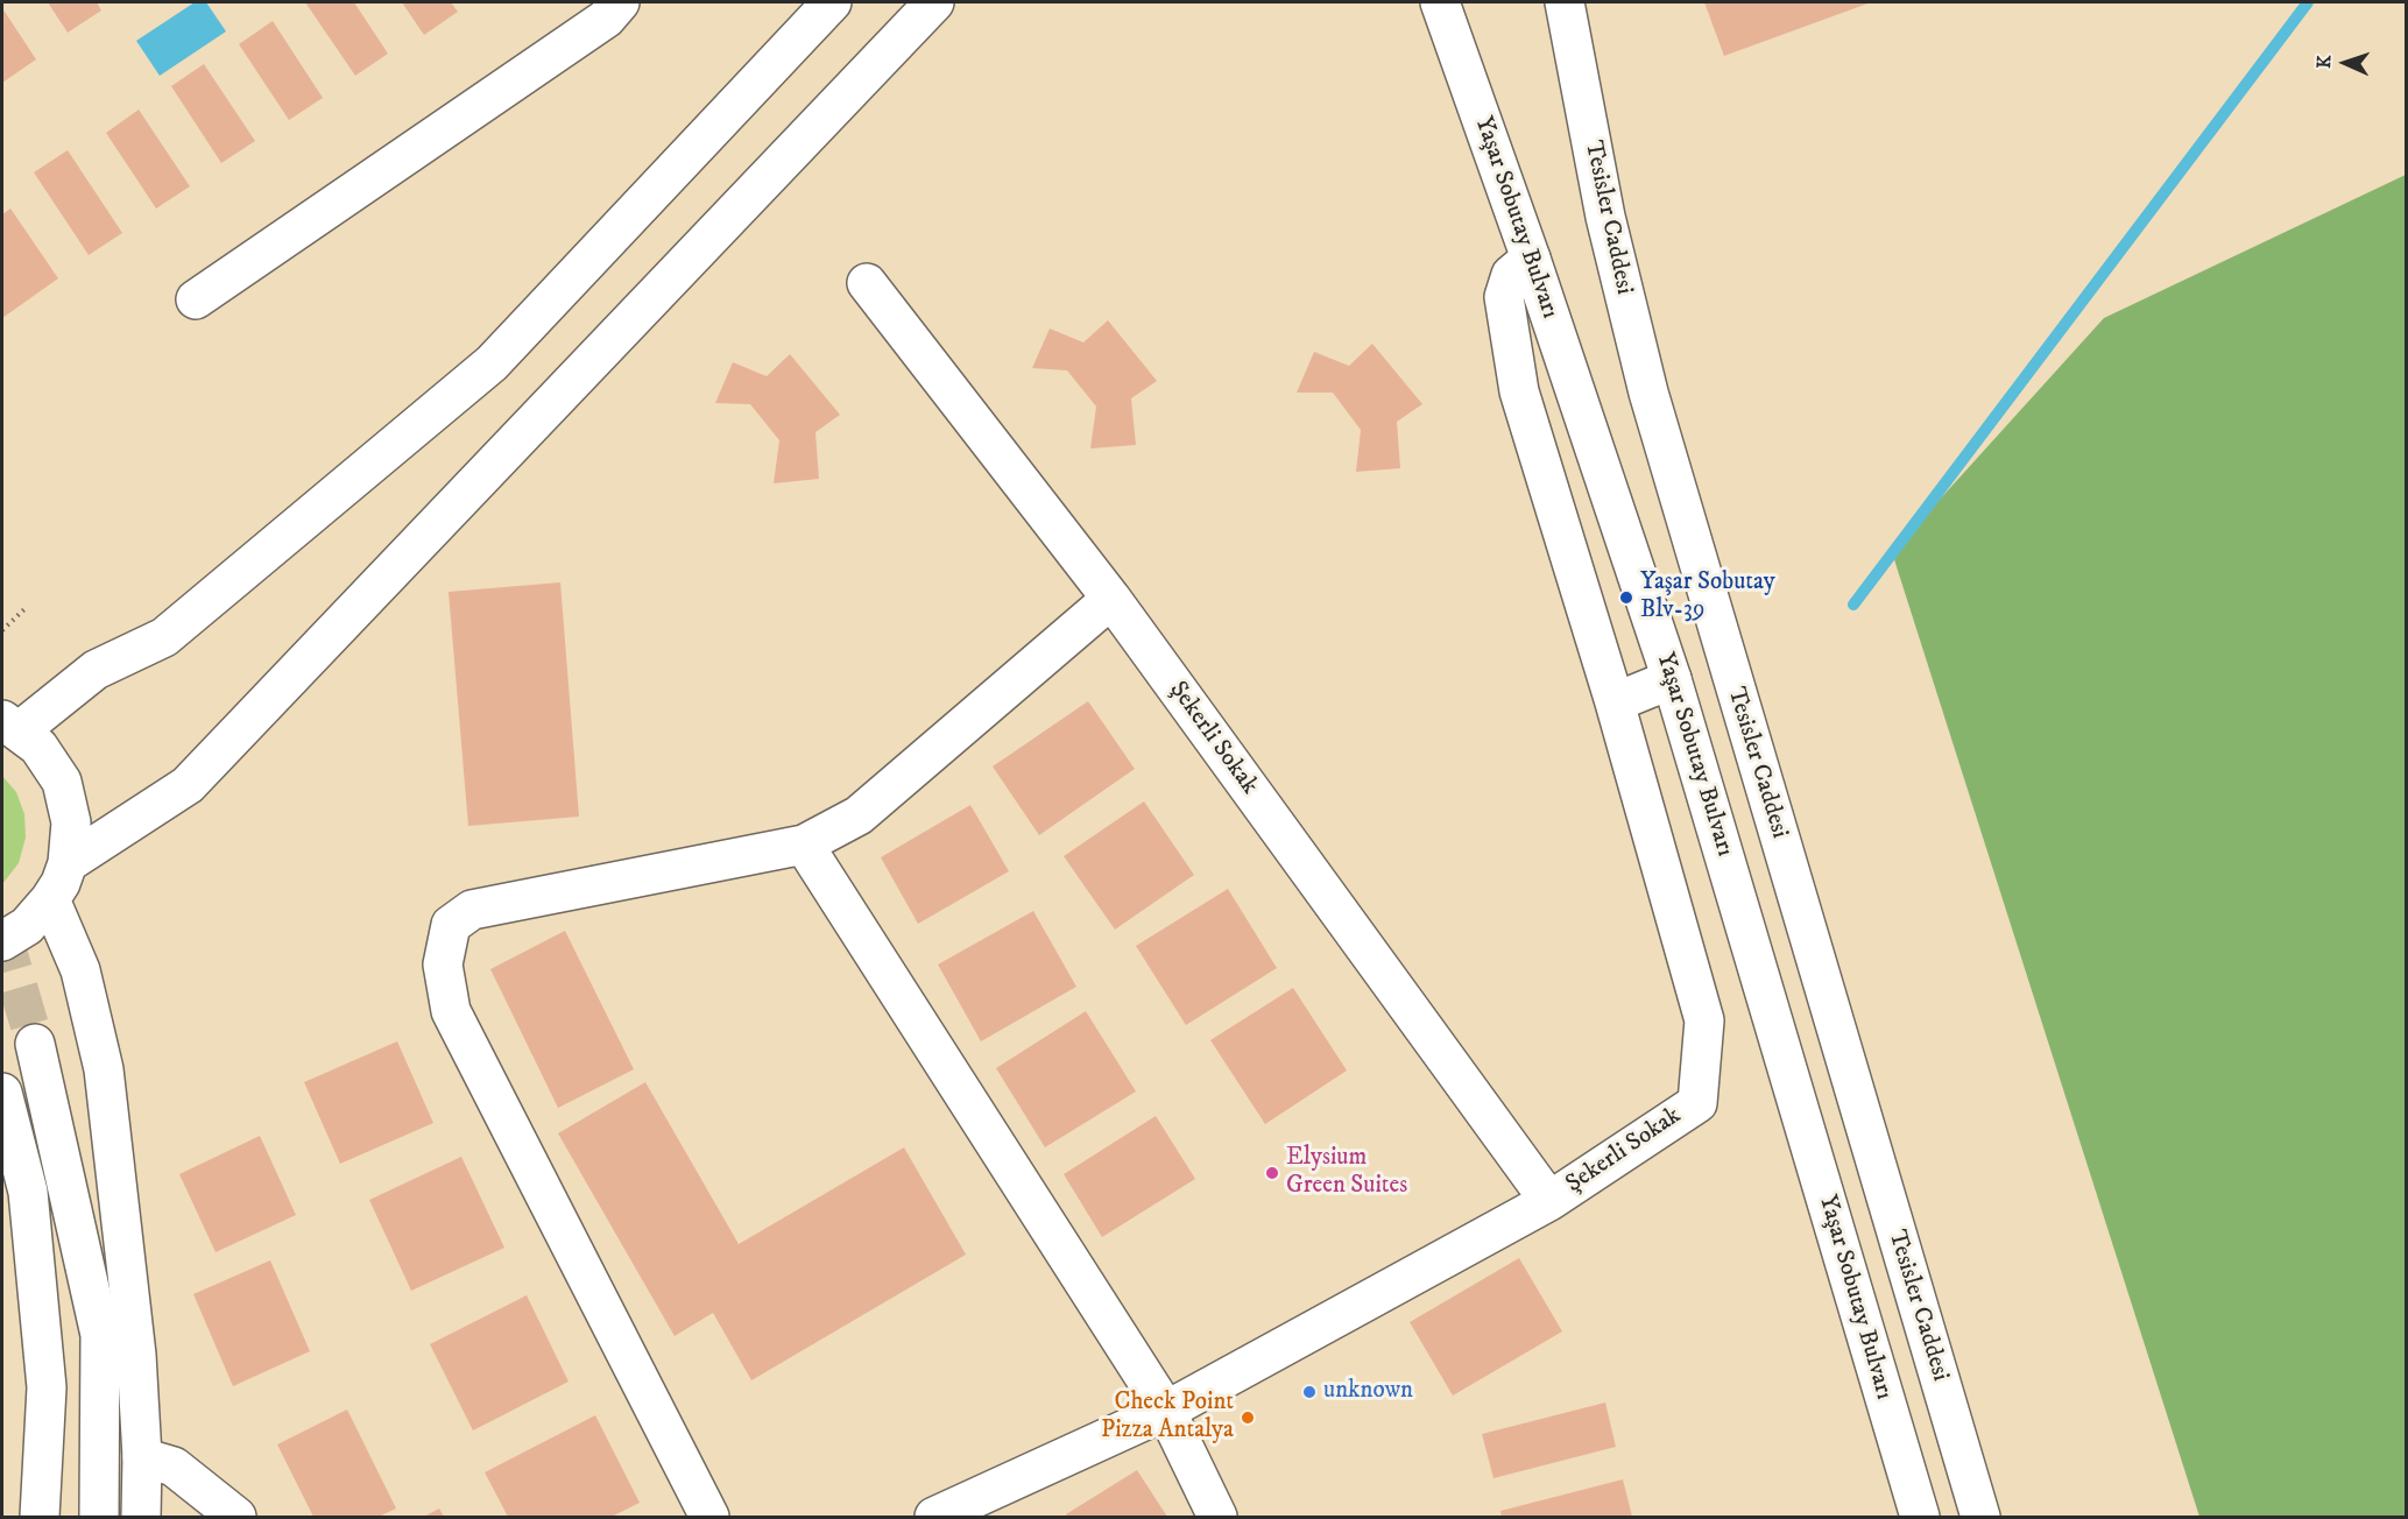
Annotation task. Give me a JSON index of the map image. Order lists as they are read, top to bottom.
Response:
{
  "streets": {
    "main road": ["Yaşar Sobutay Bulvarı", "Tesisler Caddesi", "Şekerli Sokak"]
  },
  "crossings": [
    ["Yaşar Sobutay Bulvarı", "Şekerli Sokak"]
  ],
  "places": [
    "Yaşar Sobutay Blv-39",
    "Elysium Green Suites",
    "unknown",
    "Check Point Pizza Antalya"
  ],
  "north": "left"
}
